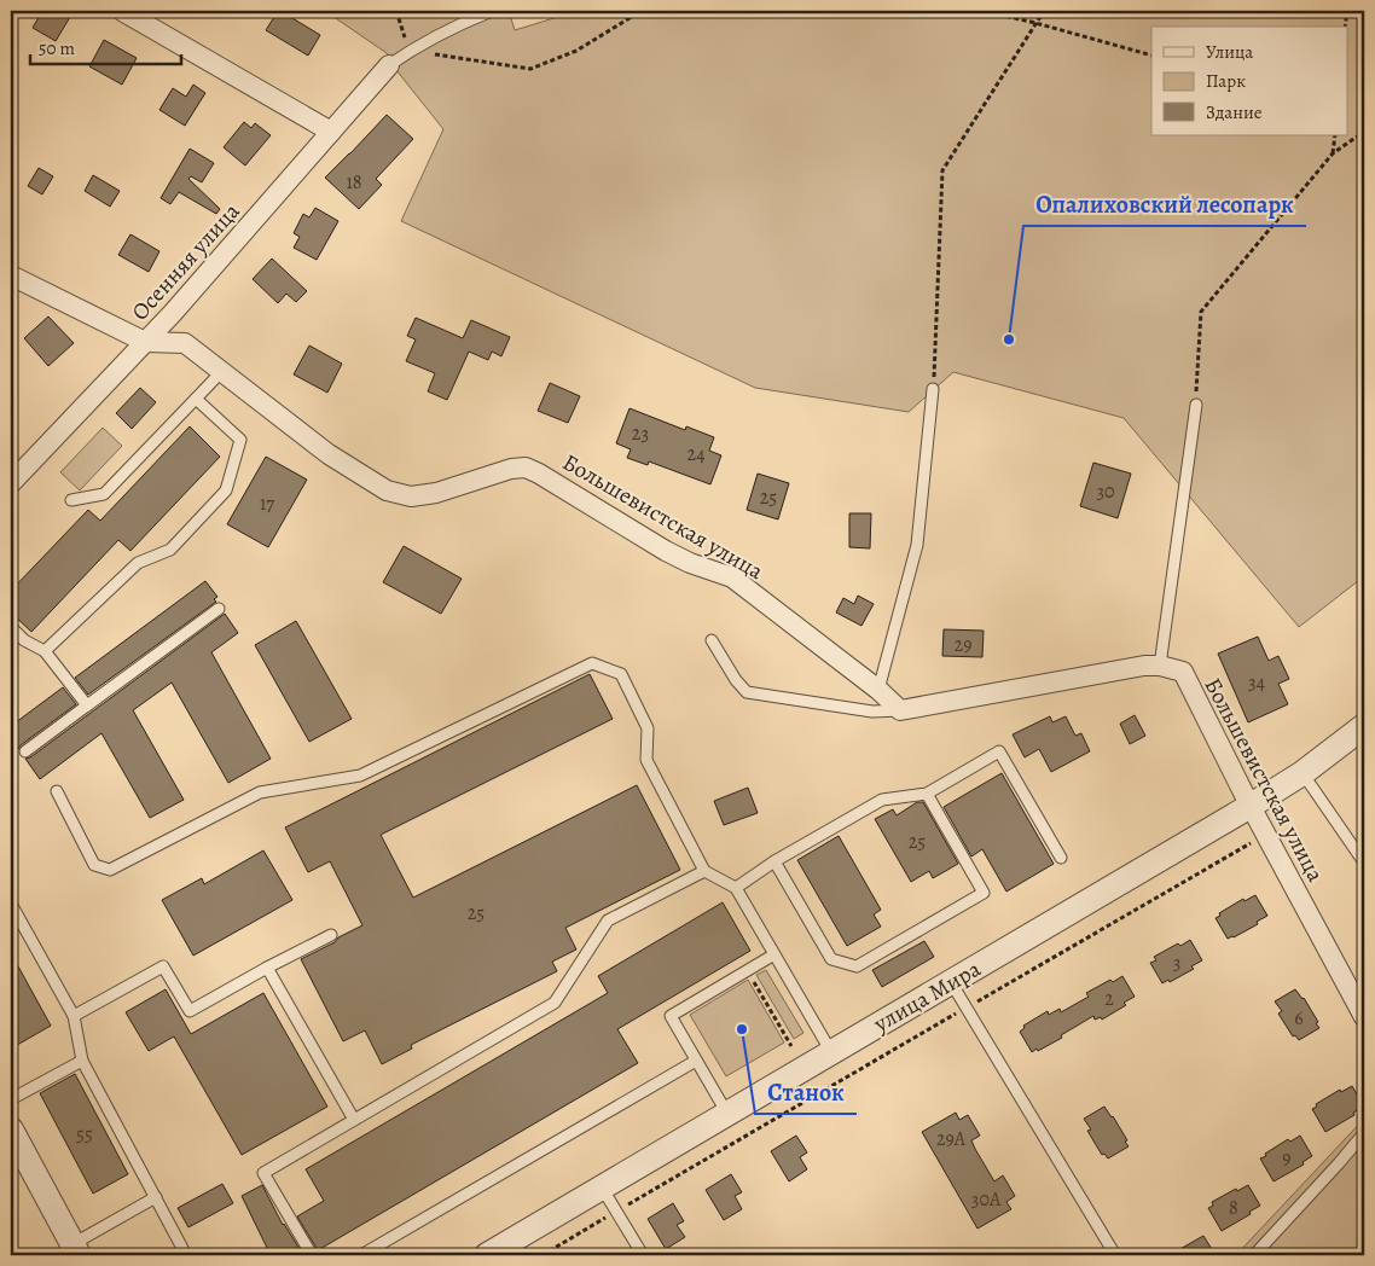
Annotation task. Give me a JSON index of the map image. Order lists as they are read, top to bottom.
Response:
{
  "streets": {
    "street": ["Осенняя улица", "Большевистская улица", "улица Мира"]
  },
  "crossings": [
    ["Осенняя улица", "Большевистская улица"],
    ["Большевистская улица", "улица Мира"]
  ],
  "places": ["Опалиховский лесопарк", "Станок"],
  "house_numbers": [
    "18",
    "23",
    "24",
    "30",
    "25",
    "17",
    "29",
    "34",
    "25",
    "25",
    "3",
    "2",
    "6",
    "55",
    "29А",
    "9",
    "30А",
    "8"
  ],
  "legend": ["Улица", "Парк", "Здание"],
  "scale_bar": "50 m"
}
